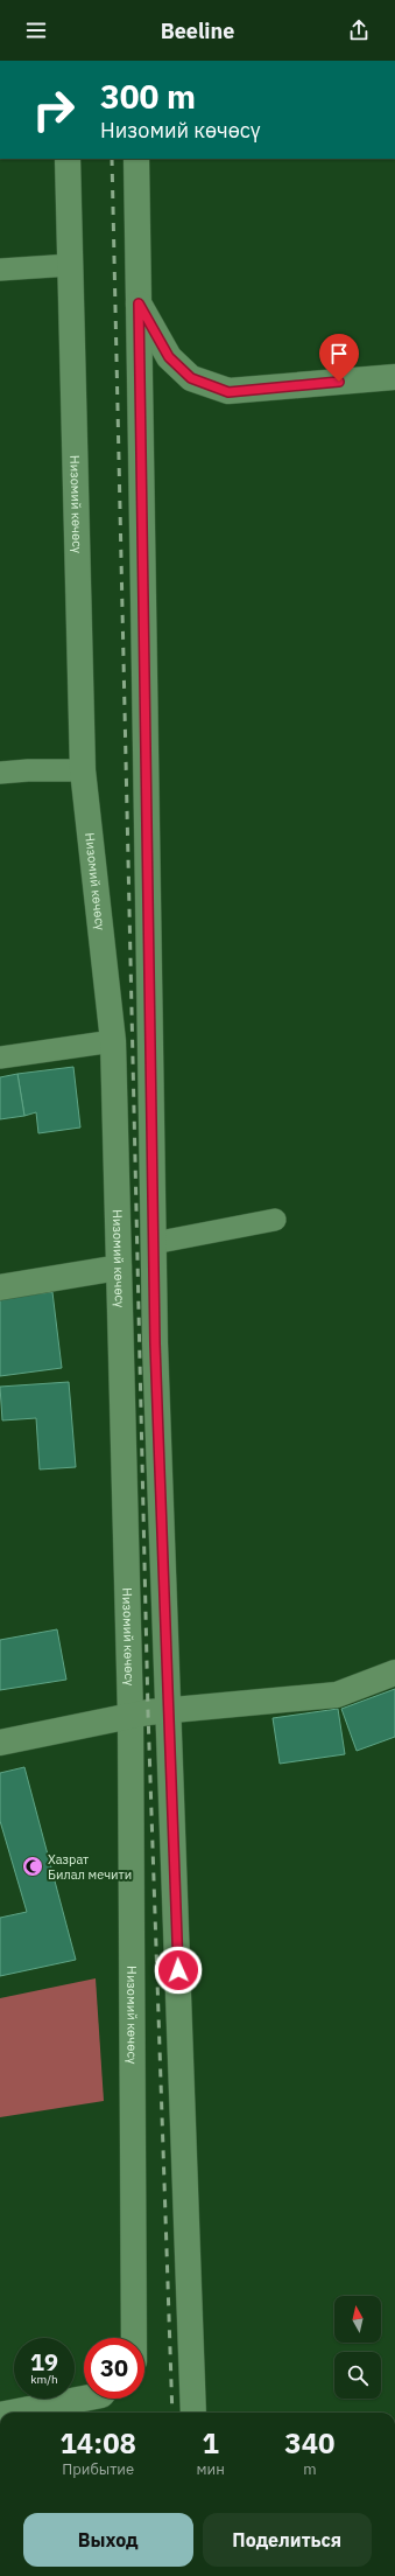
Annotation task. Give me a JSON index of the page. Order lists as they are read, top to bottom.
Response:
{
  "streets": {
    "street": ["Низомий көчөсү"]
  },
  "places": {
    "mosque": ["Хазрат Билал мечити"]
  },
  "north": "top",
  "page": {
    "header": "Beeline",
    "turn": ["300 m", "Низомий көчөсү"],
    "speed": "19 km/h",
    "limit": "30",
    "eta": [
      "14:08",
      "Прибытие",
      "1",
      "мин",
      "340",
      "m"
    ],
    "buttons": ["Выход", "Поделиться"]
  }
}
